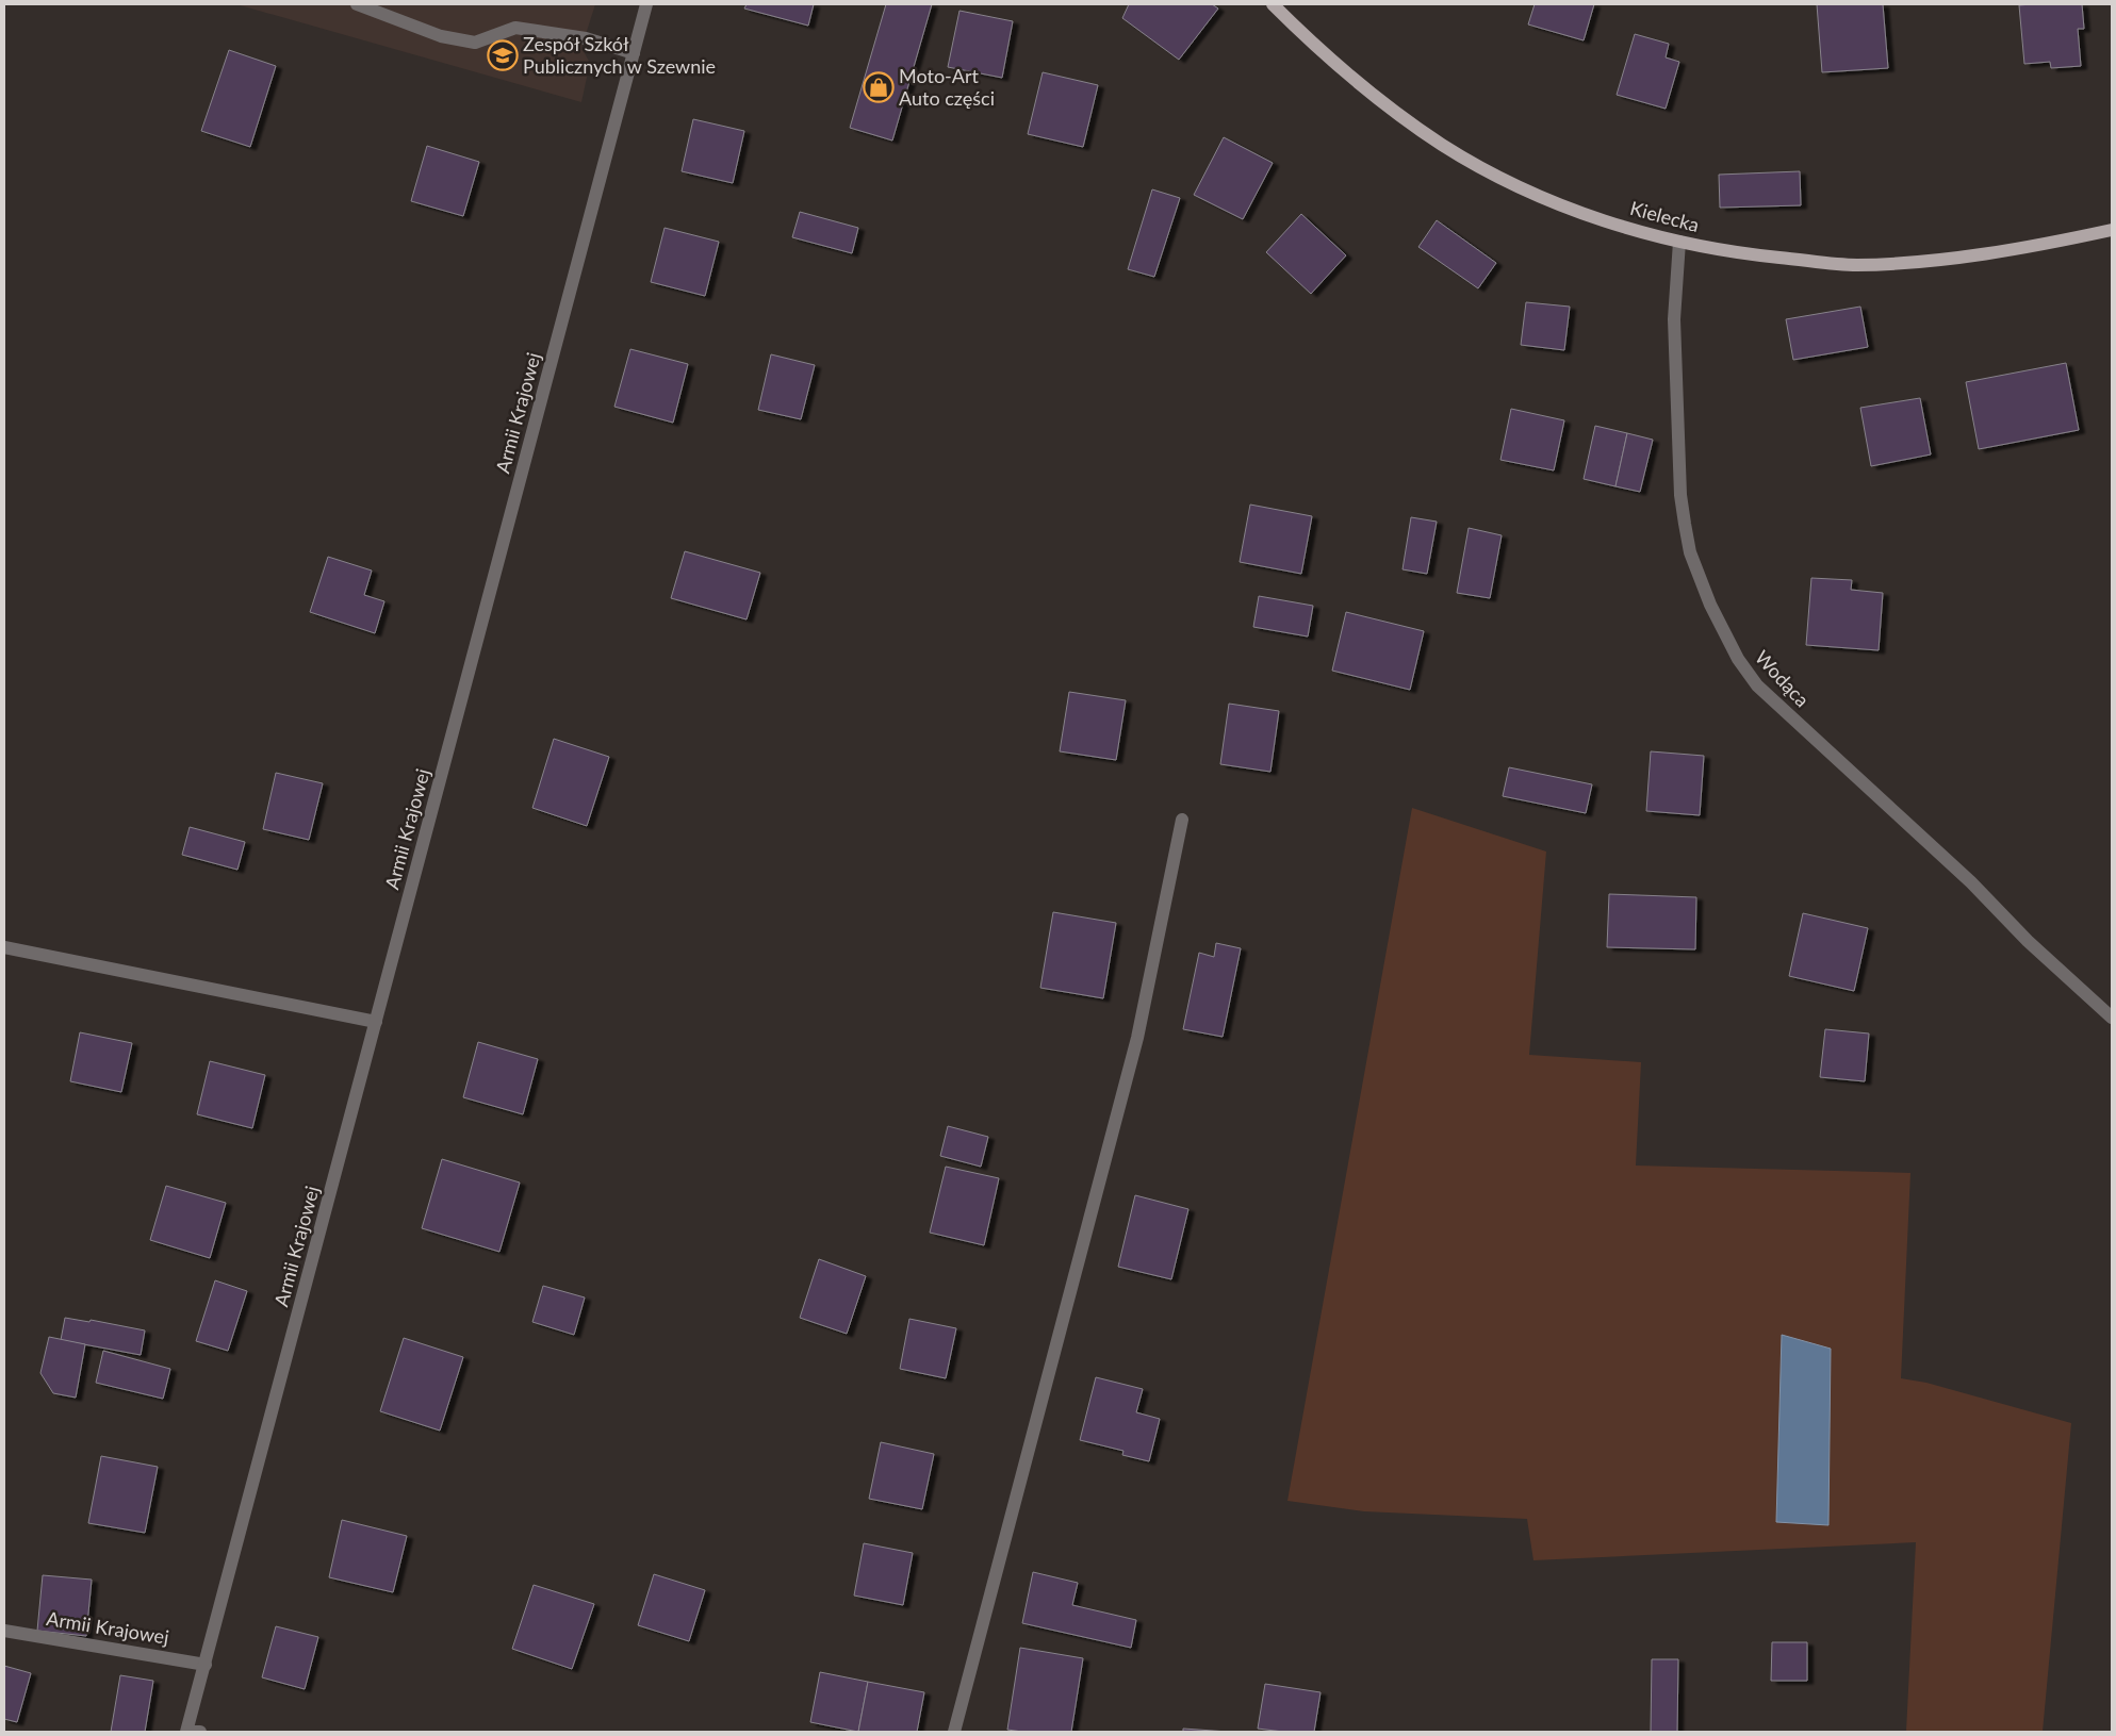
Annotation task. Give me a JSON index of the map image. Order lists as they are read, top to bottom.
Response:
{
  "streets": {
    "main road": ["Kielecka"],
    "street": ["Armii Krajowej", "Wodąca"]
  },
  "crossings": [
    ["Kielecka", "Wodąca"]
  ],
  "places": {
    "school or university": ["Zespół Szkół Publicznych w Szewnie"],
    "shop": ["Moto-Art Auto części"]
  }
}
